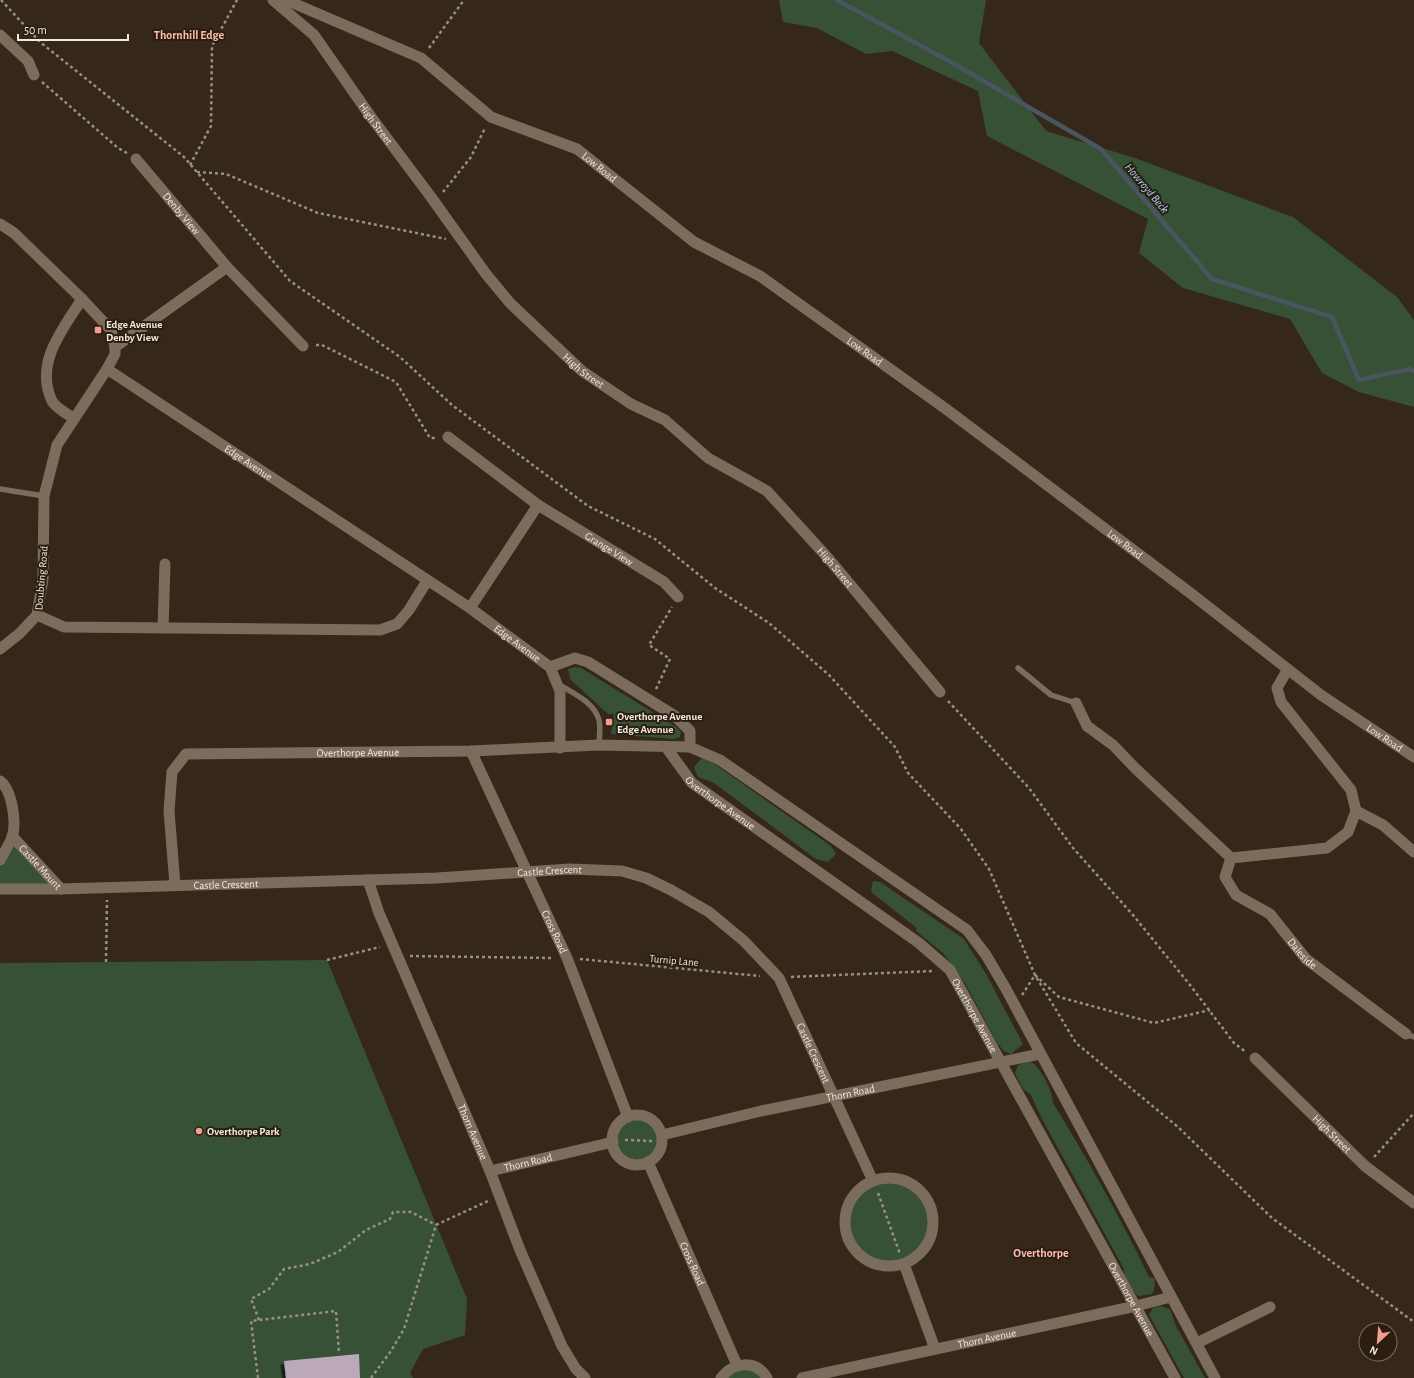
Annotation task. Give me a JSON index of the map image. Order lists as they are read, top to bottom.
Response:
{
  "streets": {
    "street": [
      "High Street",
      "Low Road",
      "Denby View",
      "Edge Avenue",
      "Grange View",
      "Doubting Road",
      "Overthorpe Avenue",
      "Castle Mount",
      "Castle Crescent",
      "Cross Road",
      "Daleside",
      "Thorn Road",
      "Thorn Avenue"
    ],
    "path": ["Turnip Lane"]
  },
  "crossings": [
    ["Edge Avenue", "Doubting Road"],
    ["Edge Avenue", "Overthorpe Avenue"],
    ["Overthorpe Avenue", "Castle Crescent"],
    ["Overthorpe Avenue", "Cross Road"],
    ["Overthorpe Avenue", "Turnip Lane"],
    ["Overthorpe Avenue", "Thorn Road"],
    ["Overthorpe Avenue", "Thorn Avenue"],
    ["Castle Mount", "Castle Crescent"],
    ["Castle Crescent", "Cross Road"],
    ["Castle Crescent", "Turnip Lane"],
    ["Castle Crescent", "Thorn Road"],
    ["Castle Crescent", "Thorn Avenue"],
    ["Cross Road", "Turnip Lane"],
    ["Turnip Lane", "Thorn Avenue"],
    ["Thorn Road", "Thorn Avenue"]
  ],
  "districts": ["Thornhill Edge", "Overthorpe"],
  "water": ["Howroyd Beck"],
  "places": {
    "transit": ["Edge Avenue Denby View", "Overthorpe Avenue Edge Avenue"],
    "other": ["Overthorpe Park"]
  },
  "scale_bar": "50 m",
  "north": "bottom left"
}
